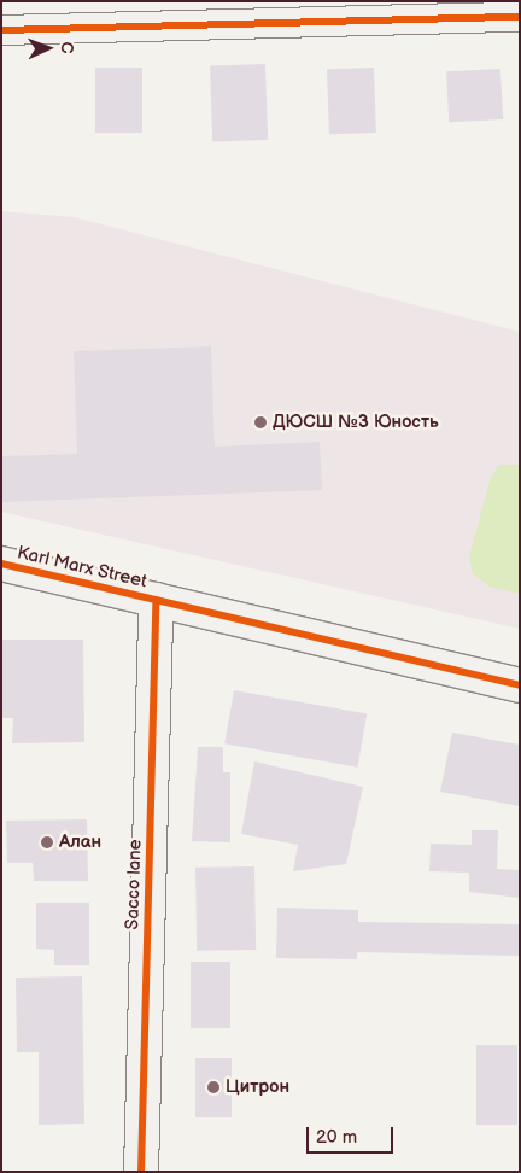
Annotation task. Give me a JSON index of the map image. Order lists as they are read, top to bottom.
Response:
{
  "streets": {
    "street": ["Karl Marx Street", "Sacco lane"]
  },
  "crossings": [
    ["Karl Marx Street", "Sacco lane"]
  ],
  "places": ["ДЮСШ №3 Юность", "Алан", "Цитрон"],
  "scale_bar": "20 m",
  "north": "right"
}
